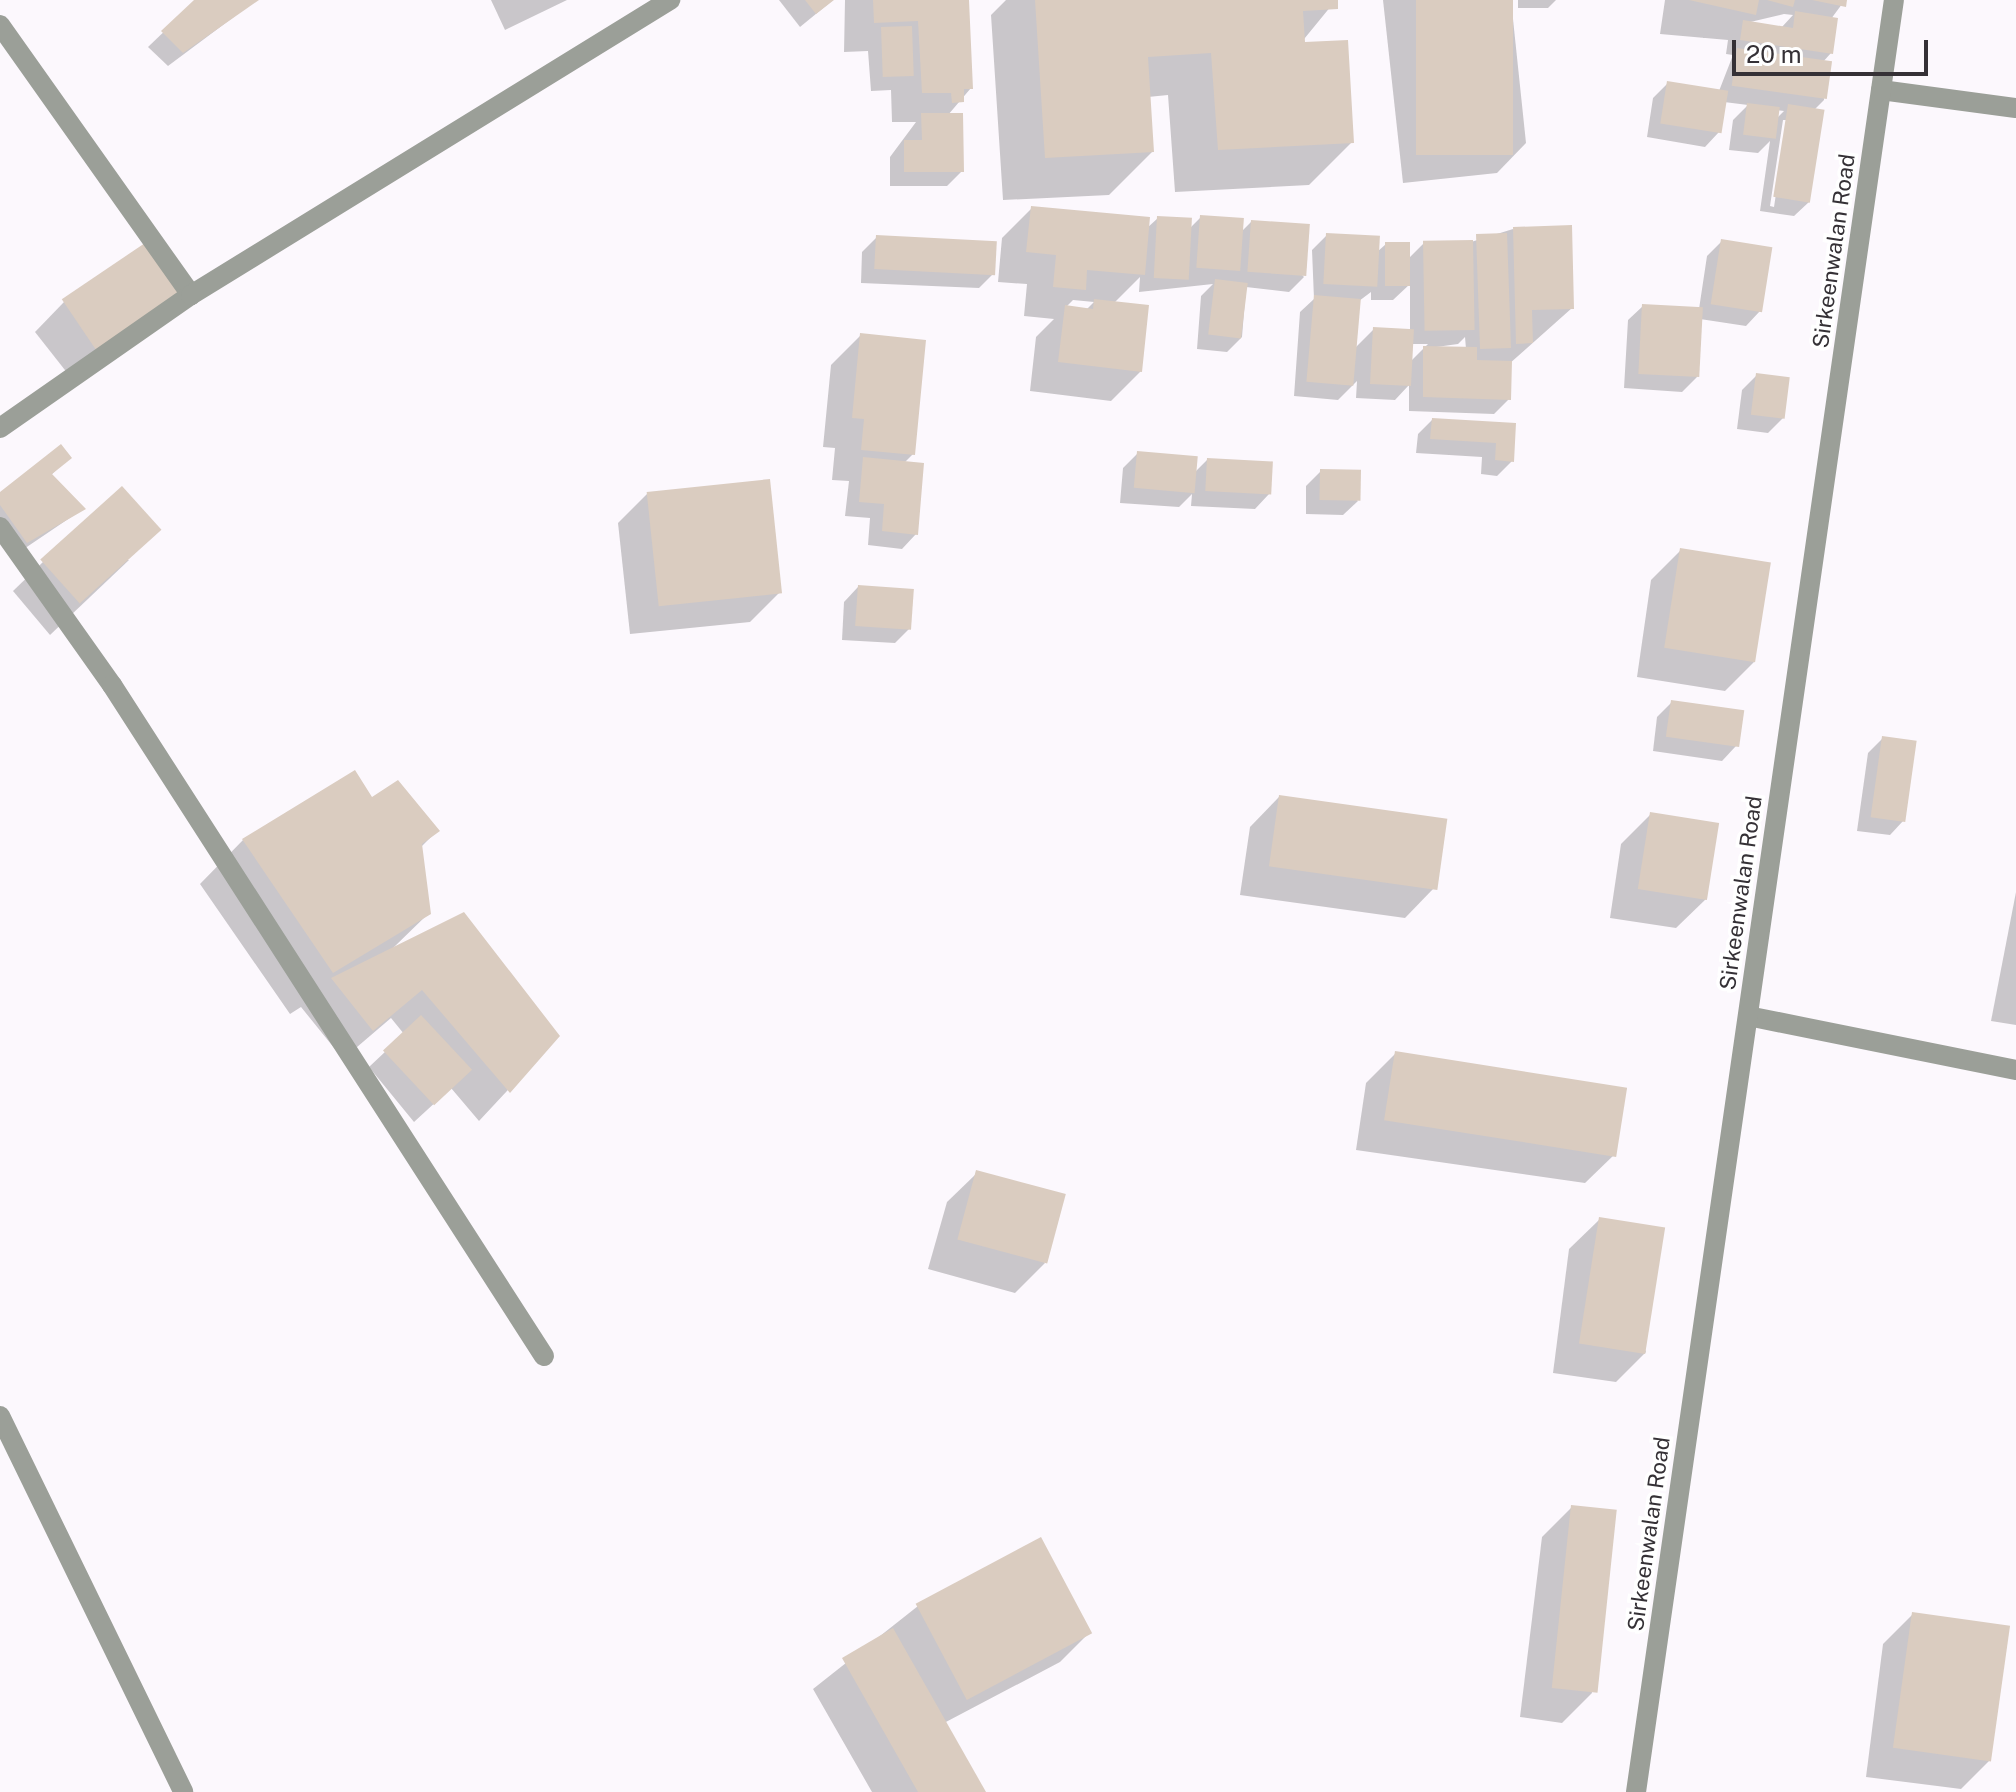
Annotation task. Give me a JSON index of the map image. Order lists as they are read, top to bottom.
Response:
{
  "streets": {
    "street": ["Sirkeenwalan Road"]
  },
  "scale_bar": "20 m"
}
